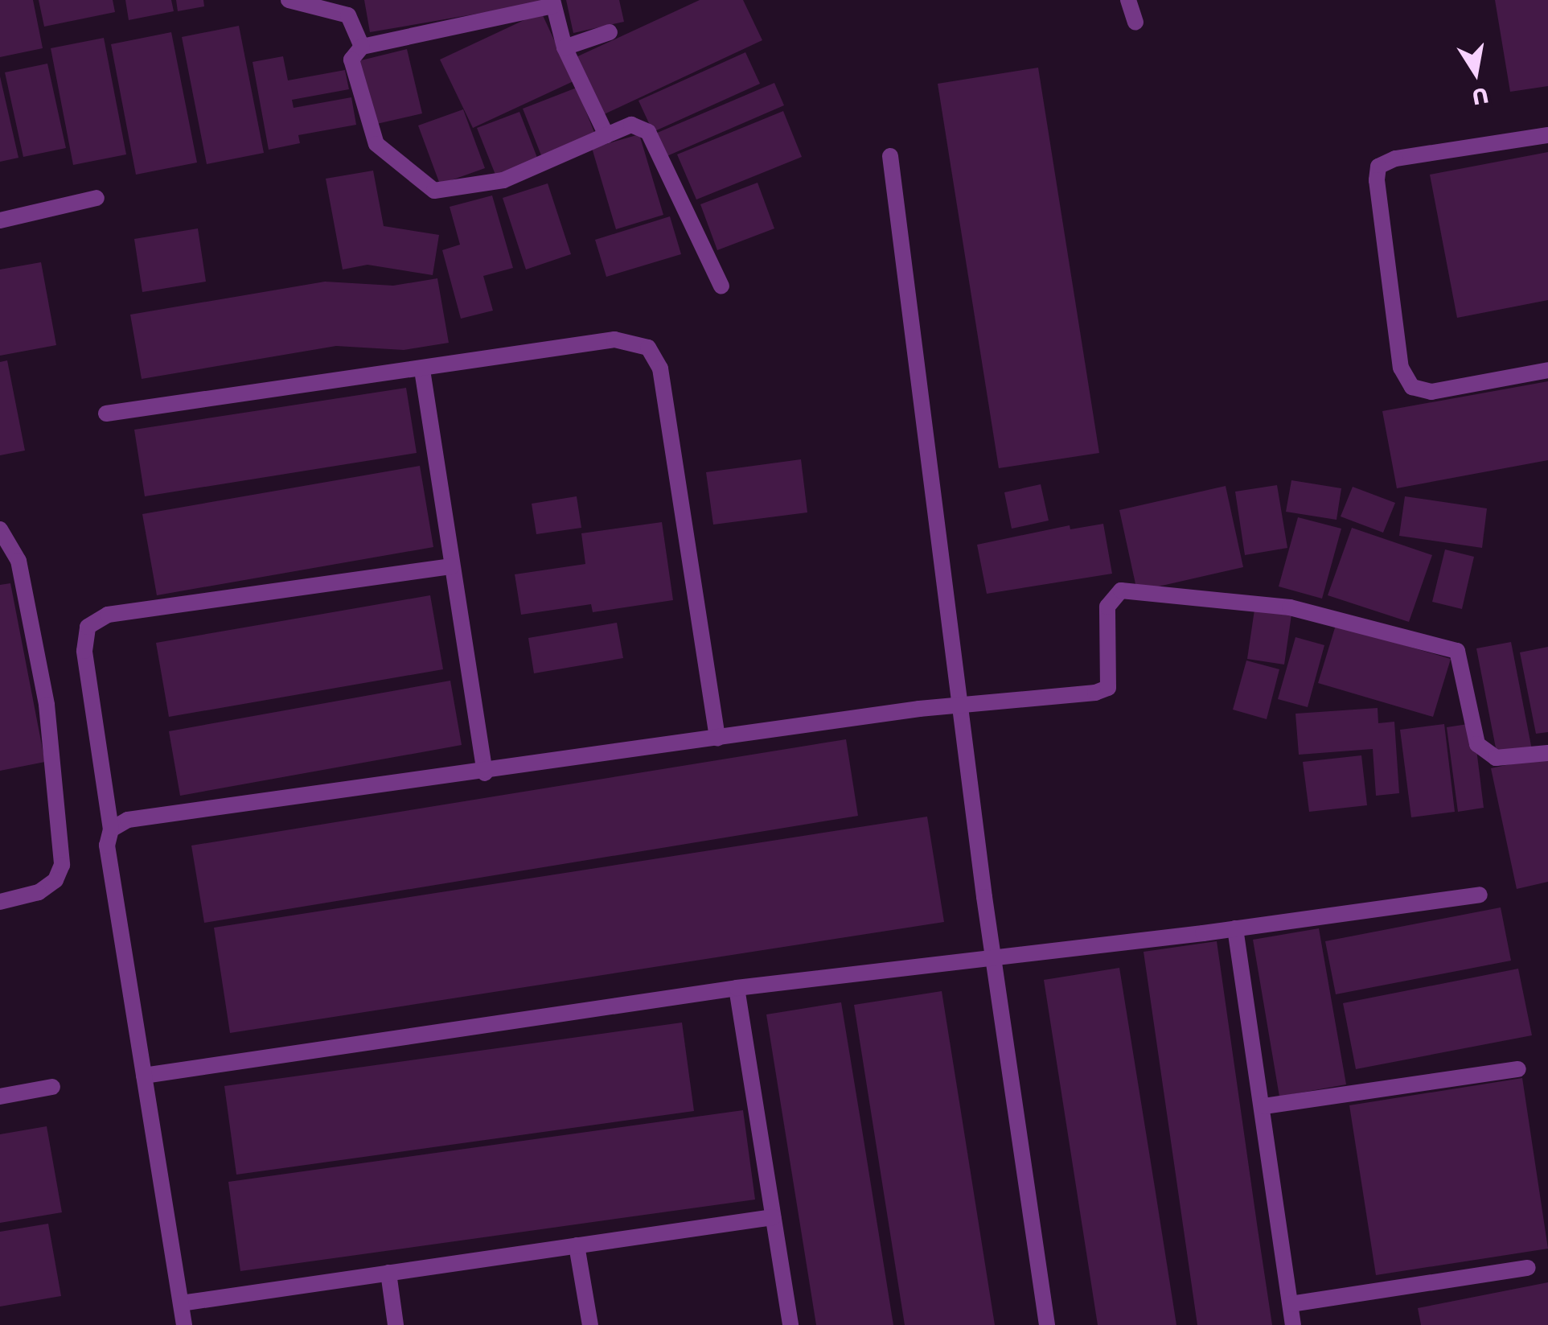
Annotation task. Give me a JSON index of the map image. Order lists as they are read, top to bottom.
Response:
{
  "north": "bottom"
}
